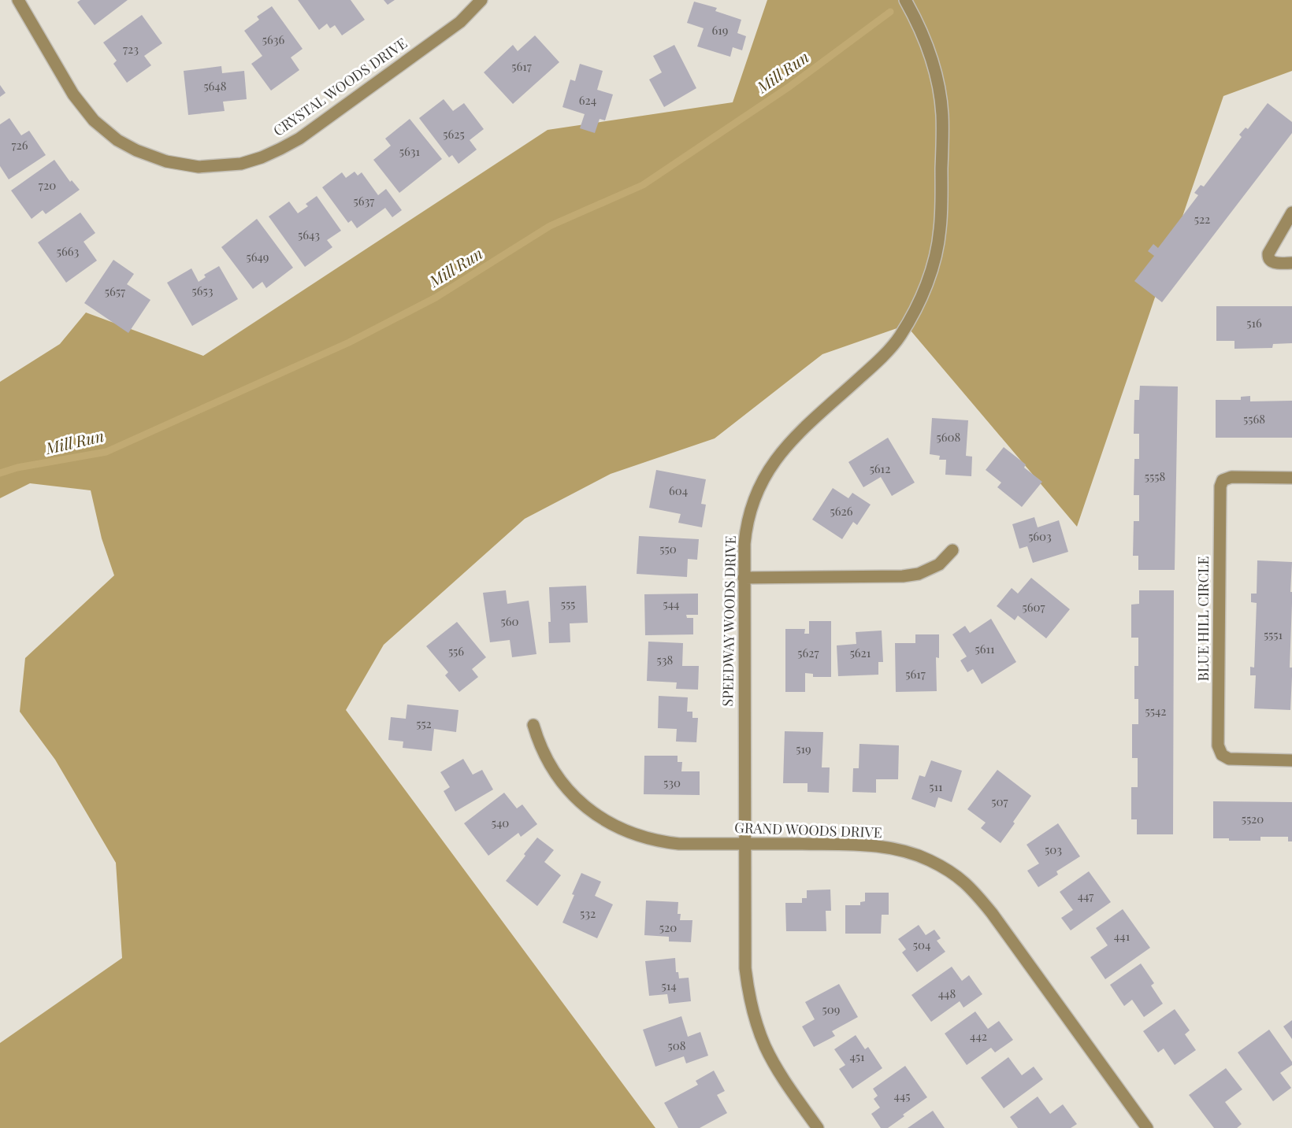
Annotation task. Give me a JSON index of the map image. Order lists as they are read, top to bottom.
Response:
{
  "streets": {
    "street": [
      "CRYSTAL WOODS DRIVE",
      "BLUE HILL CIRCLE",
      "SPEEDWAY WOODS DRIVE",
      "GRAND WOODS DRIVE"
    ]
  },
  "crossings": [
    ["SPEEDWAY WOODS DRIVE", "GRAND WOODS DRIVE"]
  ],
  "water": ["Mill Run"],
  "house_numbers": [
    "619",
    "5636",
    "723",
    "5617",
    "5648",
    "624",
    "5625",
    "726",
    "5631",
    "720",
    "5637",
    "522",
    "5643",
    "5663",
    "5649",
    "5653",
    "5657",
    "516",
    "5568",
    "5608",
    "5612",
    "5558",
    "604",
    "5626",
    "5603",
    "550",
    "555",
    "544",
    "5607",
    "560",
    "5551",
    "5611",
    "556",
    "5627",
    "5621",
    "538",
    "5617",
    "5542",
    "552",
    "519",
    "530",
    "511",
    "507",
    "5520",
    "540",
    "503",
    "447",
    "532",
    "520",
    "441",
    "504",
    "514",
    "448",
    "509",
    "442",
    "508",
    "451",
    "445"
  ]
}
